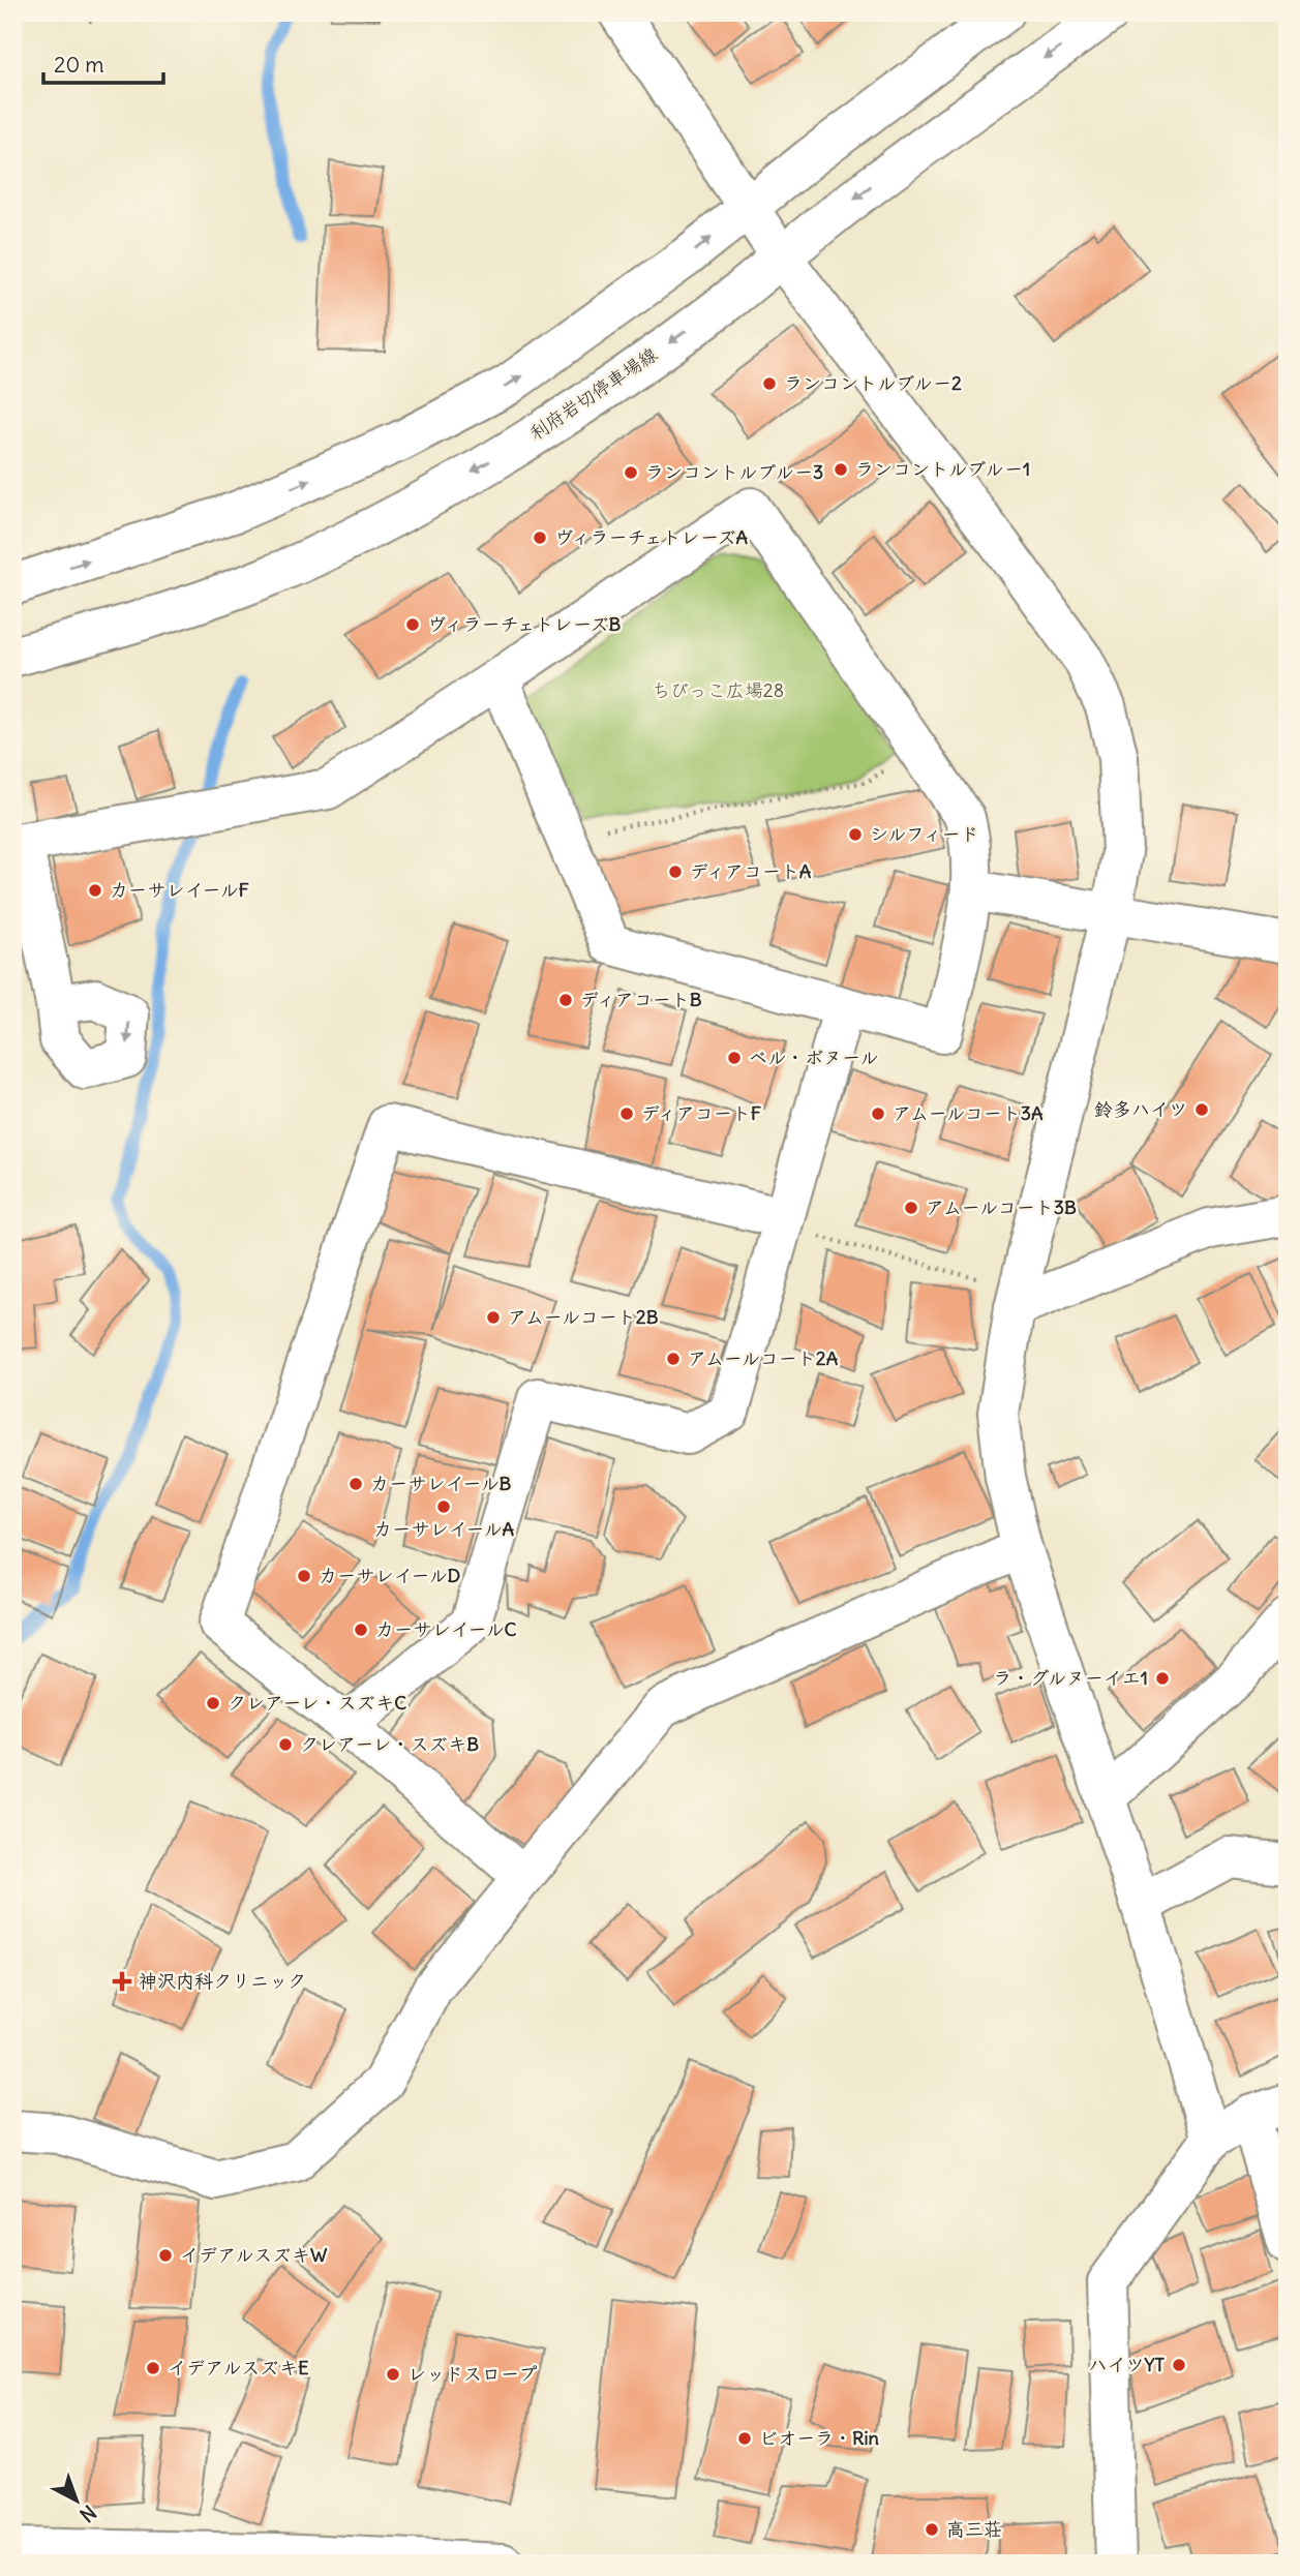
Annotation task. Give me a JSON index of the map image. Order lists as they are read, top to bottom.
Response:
{
  "streets": {
    "street": ["利府岩切停車場線"]
  },
  "parks": ["ちびっこ広場28"],
  "places": {
    "other": [
      "ランコントルブルー2",
      "ランコントルブルー1",
      "ランコントルブルー3",
      "ヴィラーチェトレーズA",
      "ヴィラーチェトレーズB",
      "シルフィード",
      "ディアコートA",
      "カーサレイールF",
      "ディアコートB",
      "ベル・ボヌール",
      "鈴多ハイツ",
      "ディアコートF",
      "アムールコート3A",
      "アムールコート3B",
      "アムールコート2B",
      "アムールコート2A",
      "カーサレイールB",
      "カーサレイールA",
      "カーサレイールD",
      "カーサレイールC",
      "ラ・グルヌーイエ1",
      "クレアーレ・スズキC",
      "クレアーレ・スズキB",
      "イデアルスズキW",
      "ハイツYT",
      "イデアルスズキE",
      "レッドスロープ",
      "ビオーラ・Rin",
      "高三荘"
    ],
    "health": ["神沢内科クリニック"]
  },
  "scale_bar": "20 m",
  "north": "bottom right"
}
